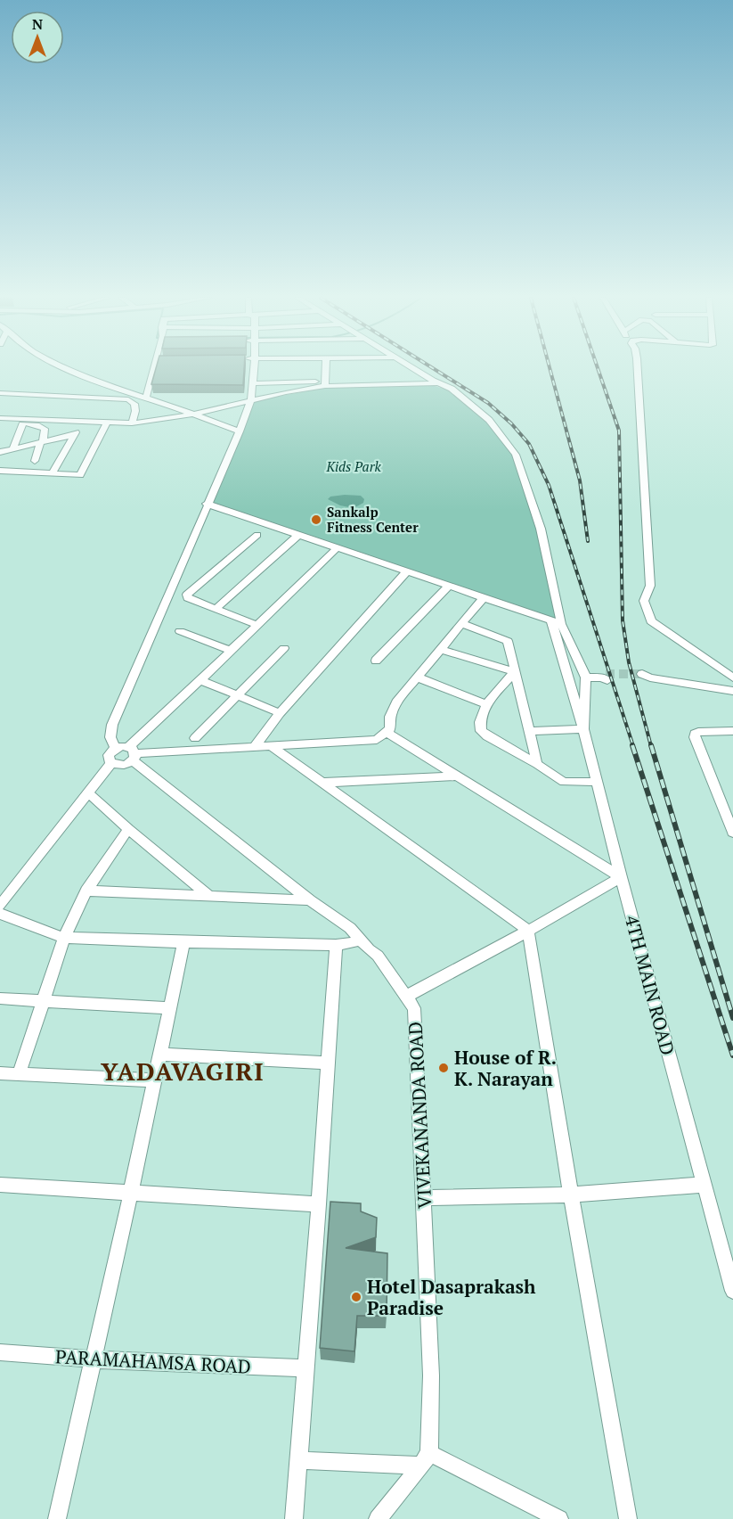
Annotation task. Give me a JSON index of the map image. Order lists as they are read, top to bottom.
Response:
{
  "streets": {
    "street": ["4TH MAIN ROAD", "VIVEKANANDA ROAD", "PARAMAHAMSA ROAD"]
  },
  "districts": ["YADAVAGIRI"],
  "parks": ["Kids Park"],
  "places": ["Sankalp Fitness Center", "House of R. K. Narayan", "Hotel Dasaprakash Paradise"],
  "north": "top"
}
